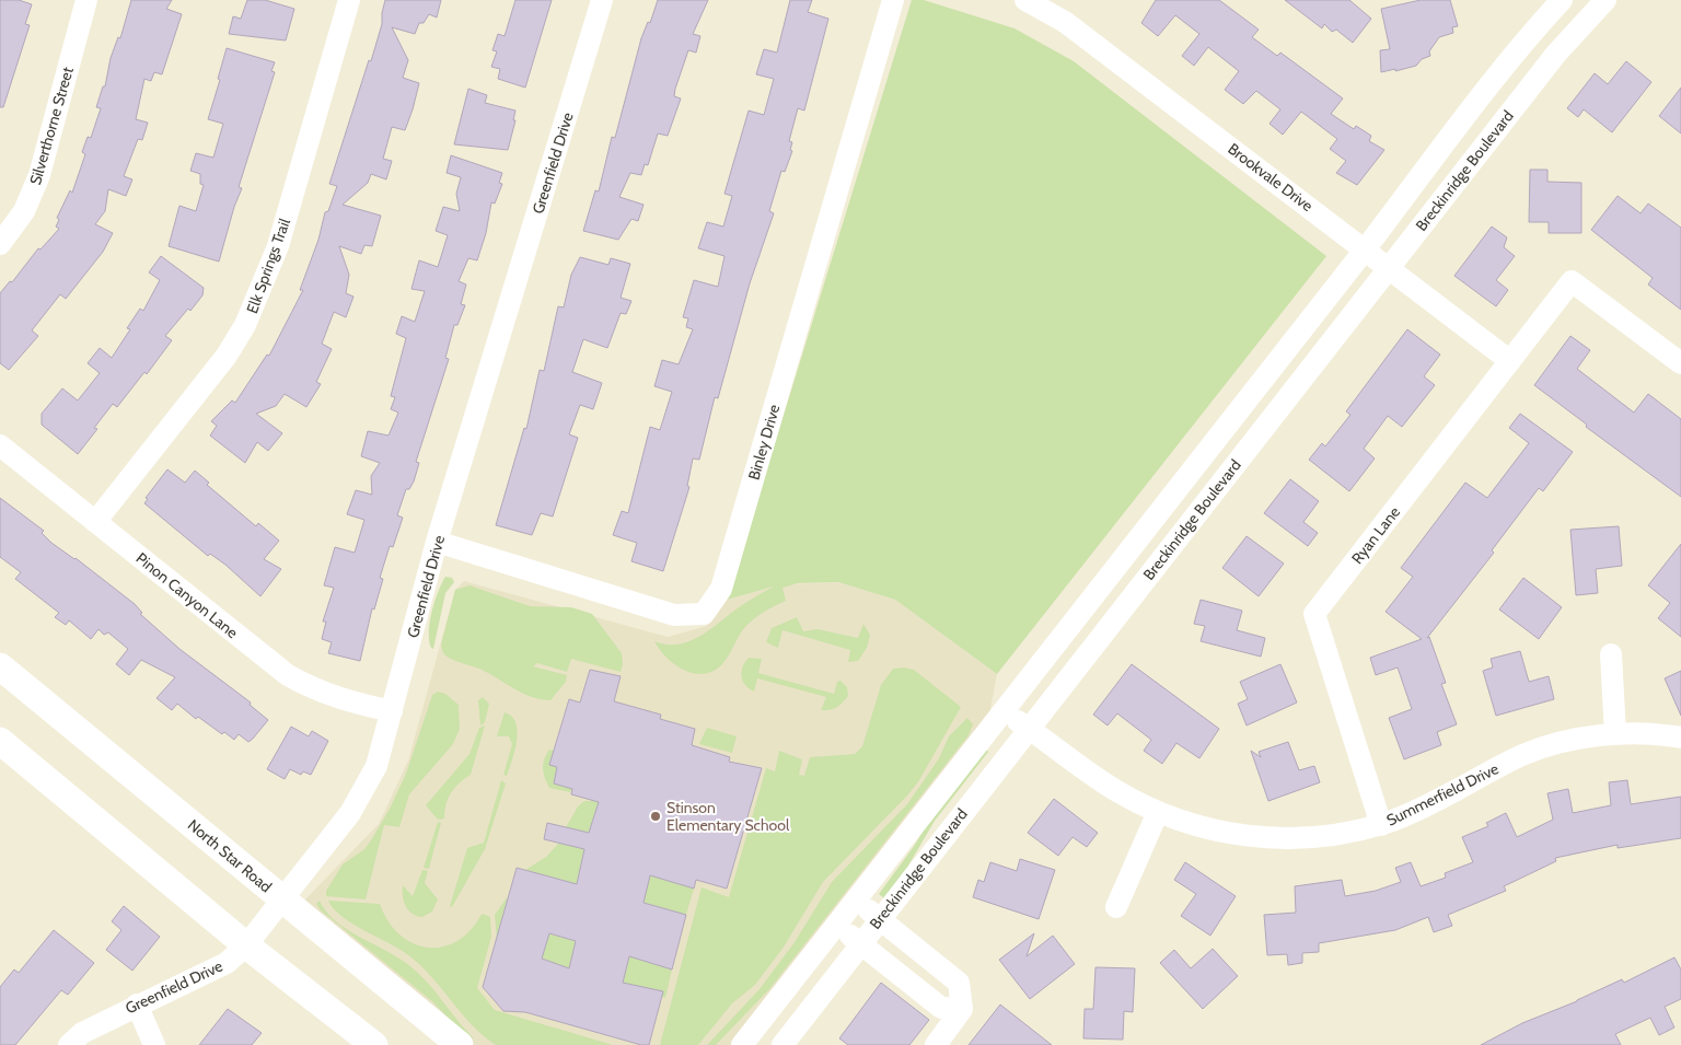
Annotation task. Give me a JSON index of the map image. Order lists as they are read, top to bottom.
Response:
{
  "streets": {
    "main road": ["North Star Road"],
    "street": [
      "Silverthorne Street",
      "Greenfield Drive",
      "Breckinridge Boulevard",
      "Brookvale Drive",
      "Elk Springs Trail",
      "Binley Drive",
      "Ryan Lane",
      "Pinon Canyon Lane",
      "Summerfield Drive"
    ]
  },
  "crossings": [
    ["Greenfield Drive", "Binley Drive"],
    ["Greenfield Drive", "Pinon Canyon Lane"],
    ["Greenfield Drive", "North Star Road"],
    ["Breckinridge Boulevard", "Brookvale Drive"],
    ["Breckinridge Boulevard", "Summerfield Drive"],
    ["Brookvale Drive", "Ryan Lane"],
    ["Elk Springs Trail", "Pinon Canyon Lane"],
    ["Ryan Lane", "Summerfield Drive"]
  ],
  "places": ["Stinson Elementary School"]
}
